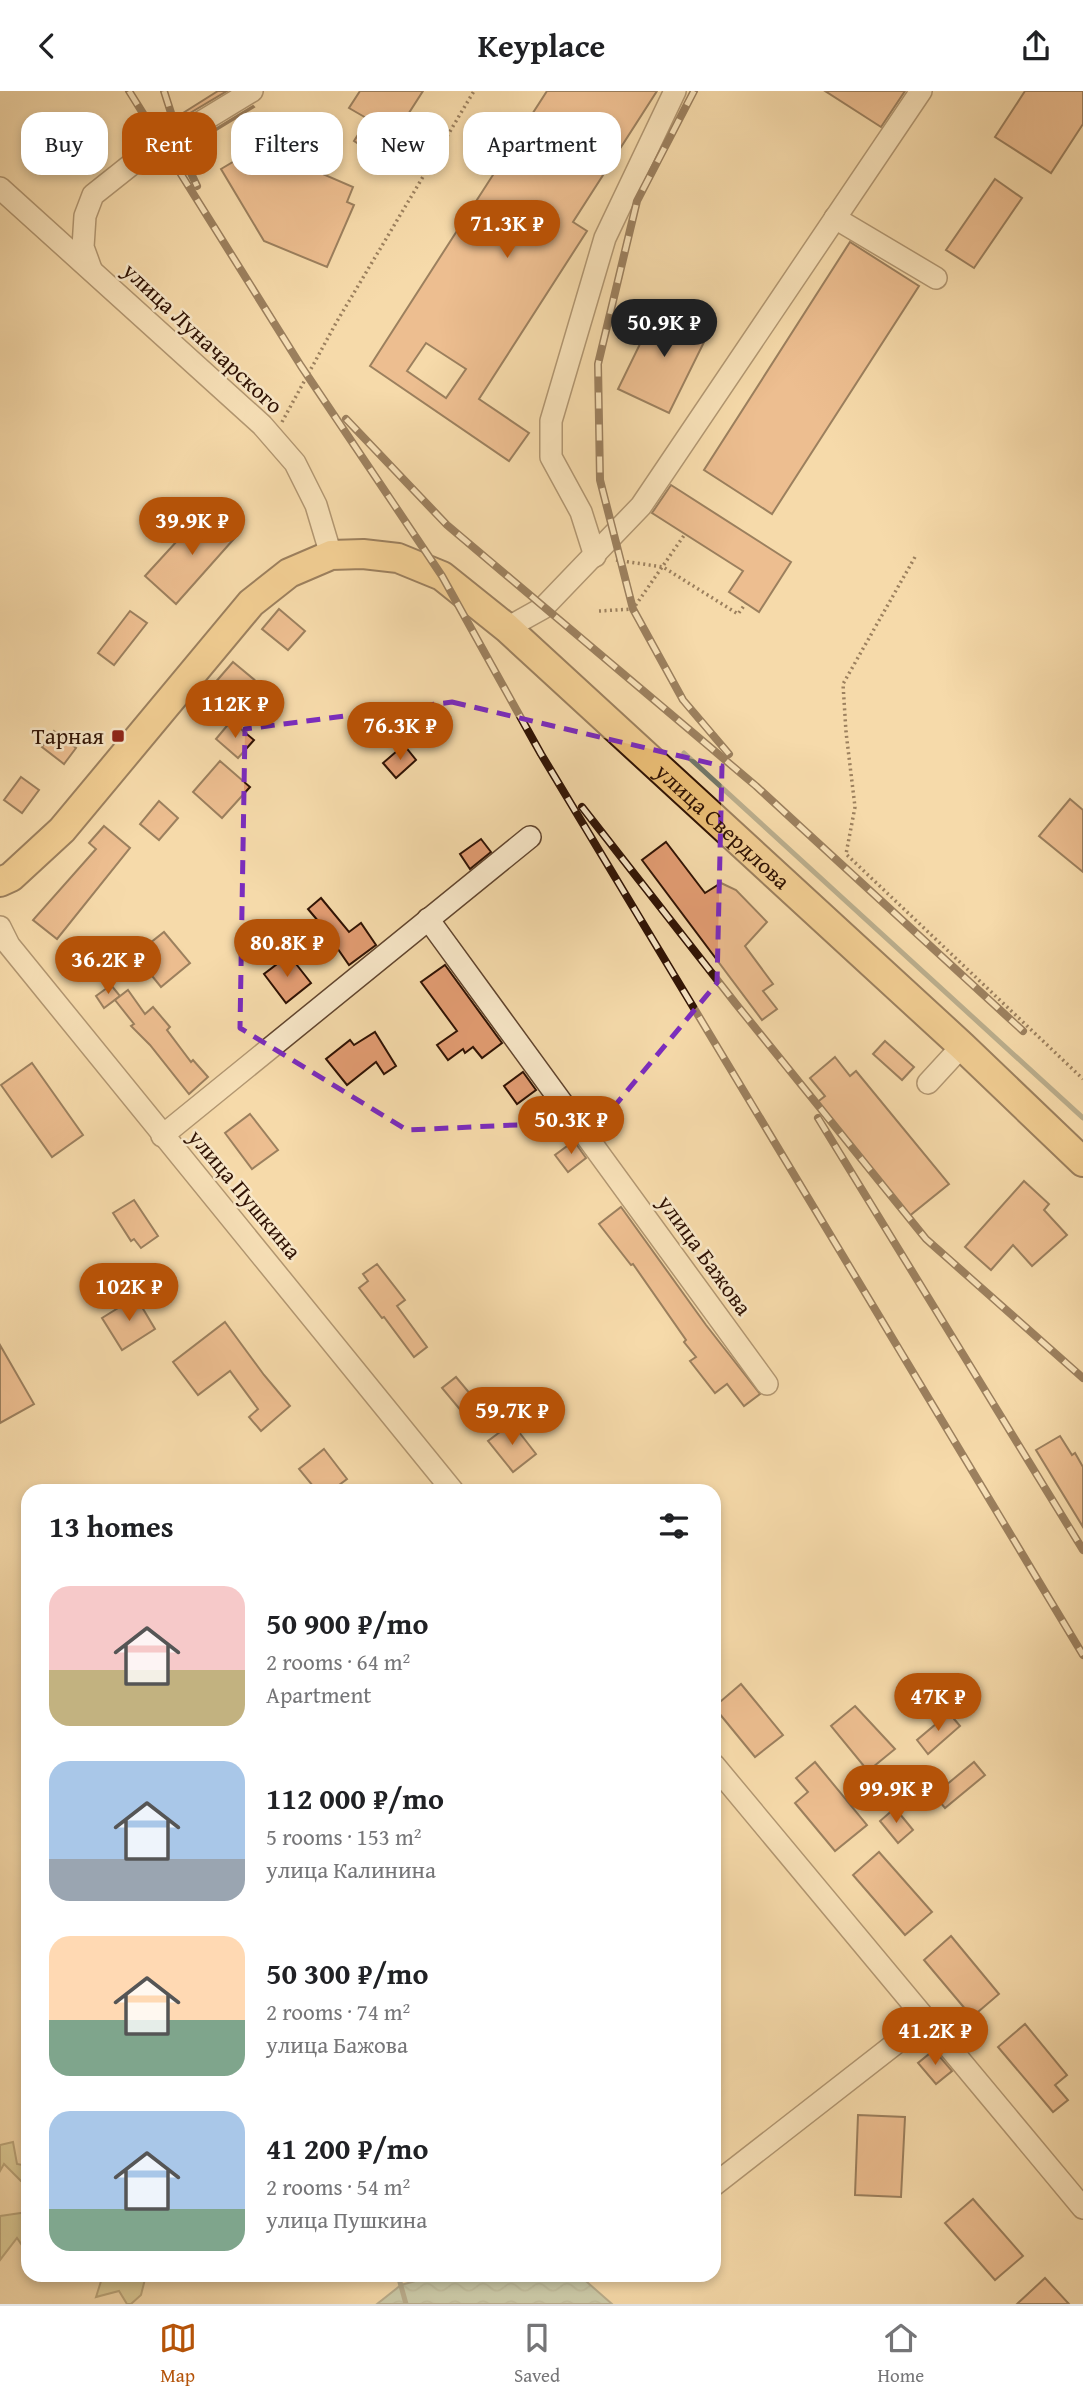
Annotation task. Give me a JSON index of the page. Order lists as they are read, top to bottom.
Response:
{
  "streets": {
    "main road": ["улица Свердлова"],
    "street": ["улица Луначарского", "улица Пушкина", "улица Бажова"]
  },
  "crossings": [
    ["улица Луначарского", "улица Свердлова"]
  ],
  "places": {
    "transit": ["Тарная"]
  },
  "page": {
    "header": "Keyplace",
    "chip": [
      "Buy",
      "Rent",
      "Filters",
      "New",
      "Apartment"
    ],
    "price": [
      "71.3K ₽",
      "50.9K ₽",
      "39.9K ₽",
      "112K ₽",
      "76.3K ₽",
      "80.8K ₽",
      "36.2K ₽",
      "50.3K ₽",
      "102K ₽",
      "59.7K ₽",
      "47K ₽",
      "99.9K ₽",
      "41.2K ₽"
    ],
    "heading": "13 homes",
    "list": [
      {
        "name": "50 900 ₽/mo",
        "note": "2 rooms · 64 m² · Apartment"
      },
      {
        "name": "112 000 ₽/mo",
        "note": "5 rooms · 153 m² · улица Калинина"
      },
      {
        "name": "50 300 ₽/mo",
        "note": "2 rooms · 74 m² · улица Бажова"
      },
      {
        "name": "41 200 ₽/mo",
        "note": "2 rooms · 54 m² · улица Пушкина"
      }
    ],
    "tabs": ["Map", "Saved", "Home"]
  }
}
